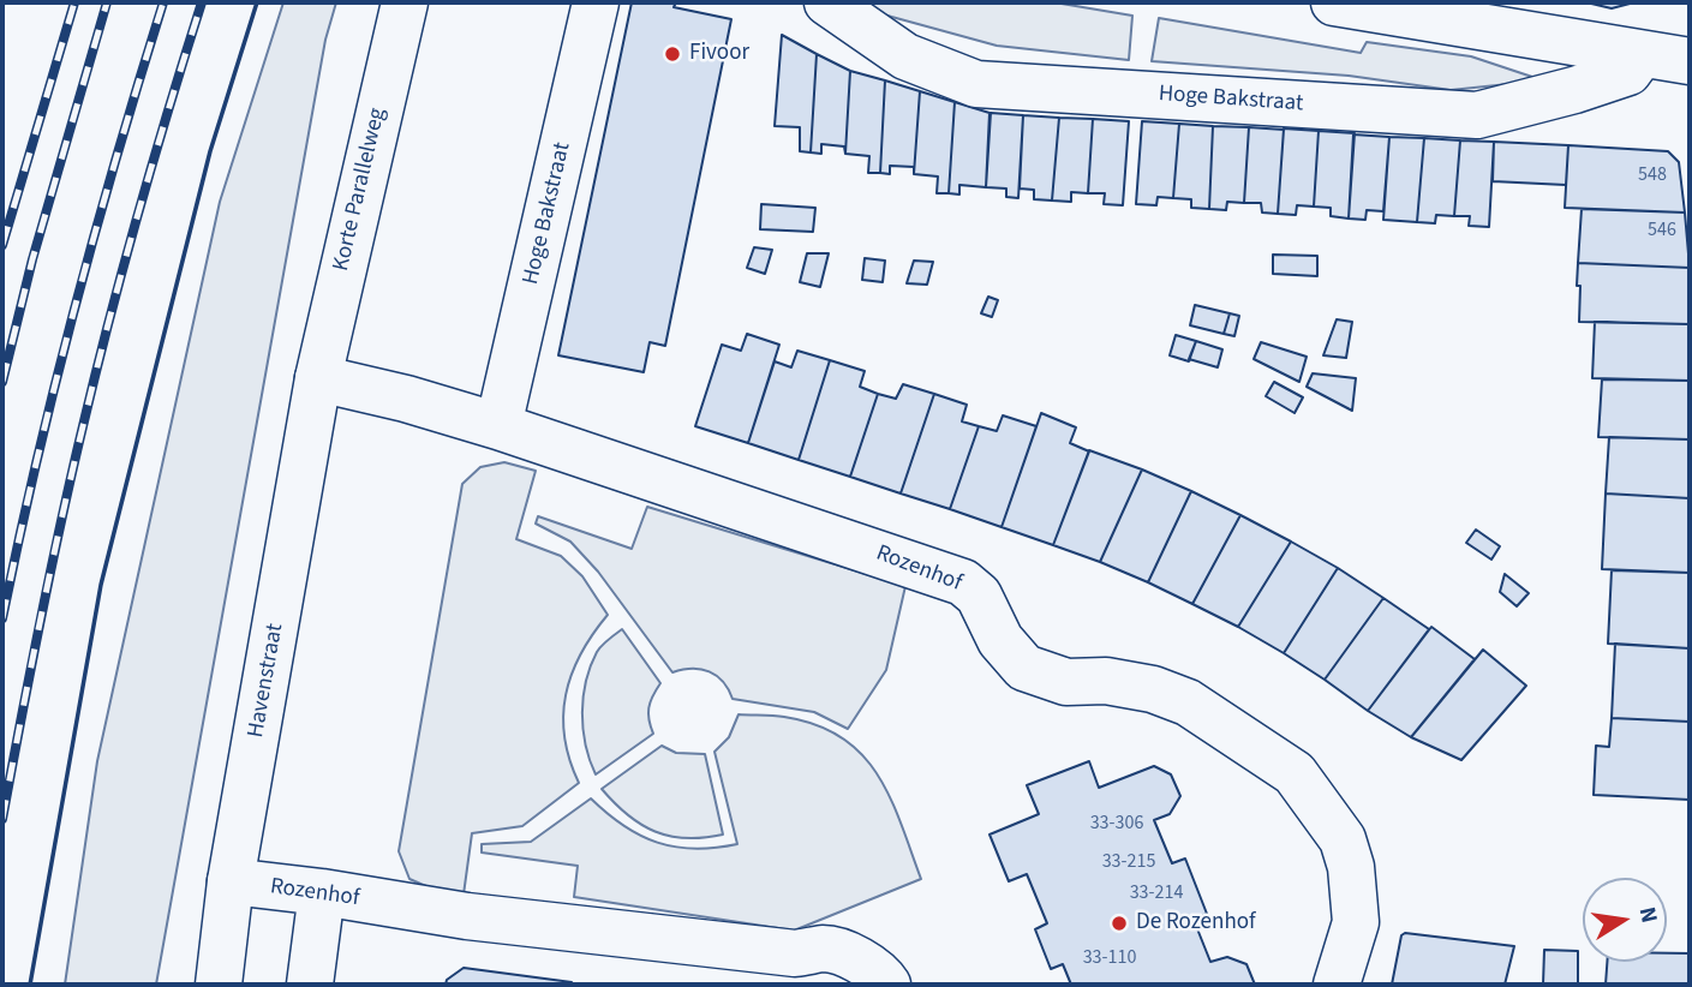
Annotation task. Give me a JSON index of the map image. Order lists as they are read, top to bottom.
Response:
{
  "streets": {
    "street": [
      "Hoge Bakstraat",
      "Korte Parallelweg",
      "Rozenhof",
      "Havenstraat"
    ]
  },
  "crossings": [
    ["Hoge Bakstraat", "Rozenhof"],
    ["Korte Parallelweg", "Rozenhof"],
    ["Korte Parallelweg", "Havenstraat"],
    ["Rozenhof", "Havenstraat"]
  ],
  "places": ["Fivoor", "De Rozenhof"],
  "house_numbers": [
    "548",
    "546",
    "33-306",
    "33-215",
    "33-214",
    "33-110"
  ],
  "north": "right"
}
